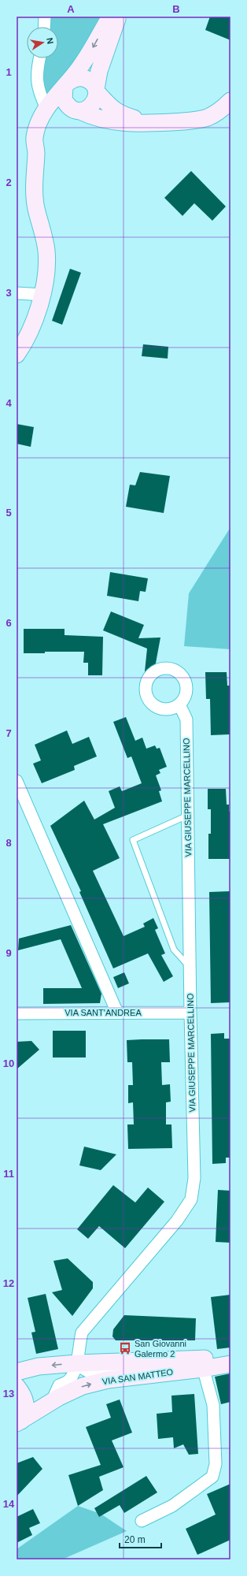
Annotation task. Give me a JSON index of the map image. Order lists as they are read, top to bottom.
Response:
{
  "streets": {
    "main road": ["VIA SAN MATTEO"],
    "street": ["VIA GIUSEPPE MARCELLINO", "VIA SANT'ANDREA"]
  },
  "crossings": [
    ["VIA GIUSEPPE MARCELLINO", "VIA SANT'ANDREA"],
    ["VIA GIUSEPPE MARCELLINO", "VIA SAN MATTEO"]
  ],
  "places": {
    "bus stop": ["San Giovanni Galermo 2"]
  },
  "scale_bar": "20 m",
  "north": "right",
  "grid": {
    "columns": ["A", "B"],
    "rows": [
      "1",
      "2",
      "3",
      "4",
      "5",
      "6",
      "7",
      "8",
      "9",
      "10",
      "11",
      "12",
      "13",
      "14"
    ]
  }
}
